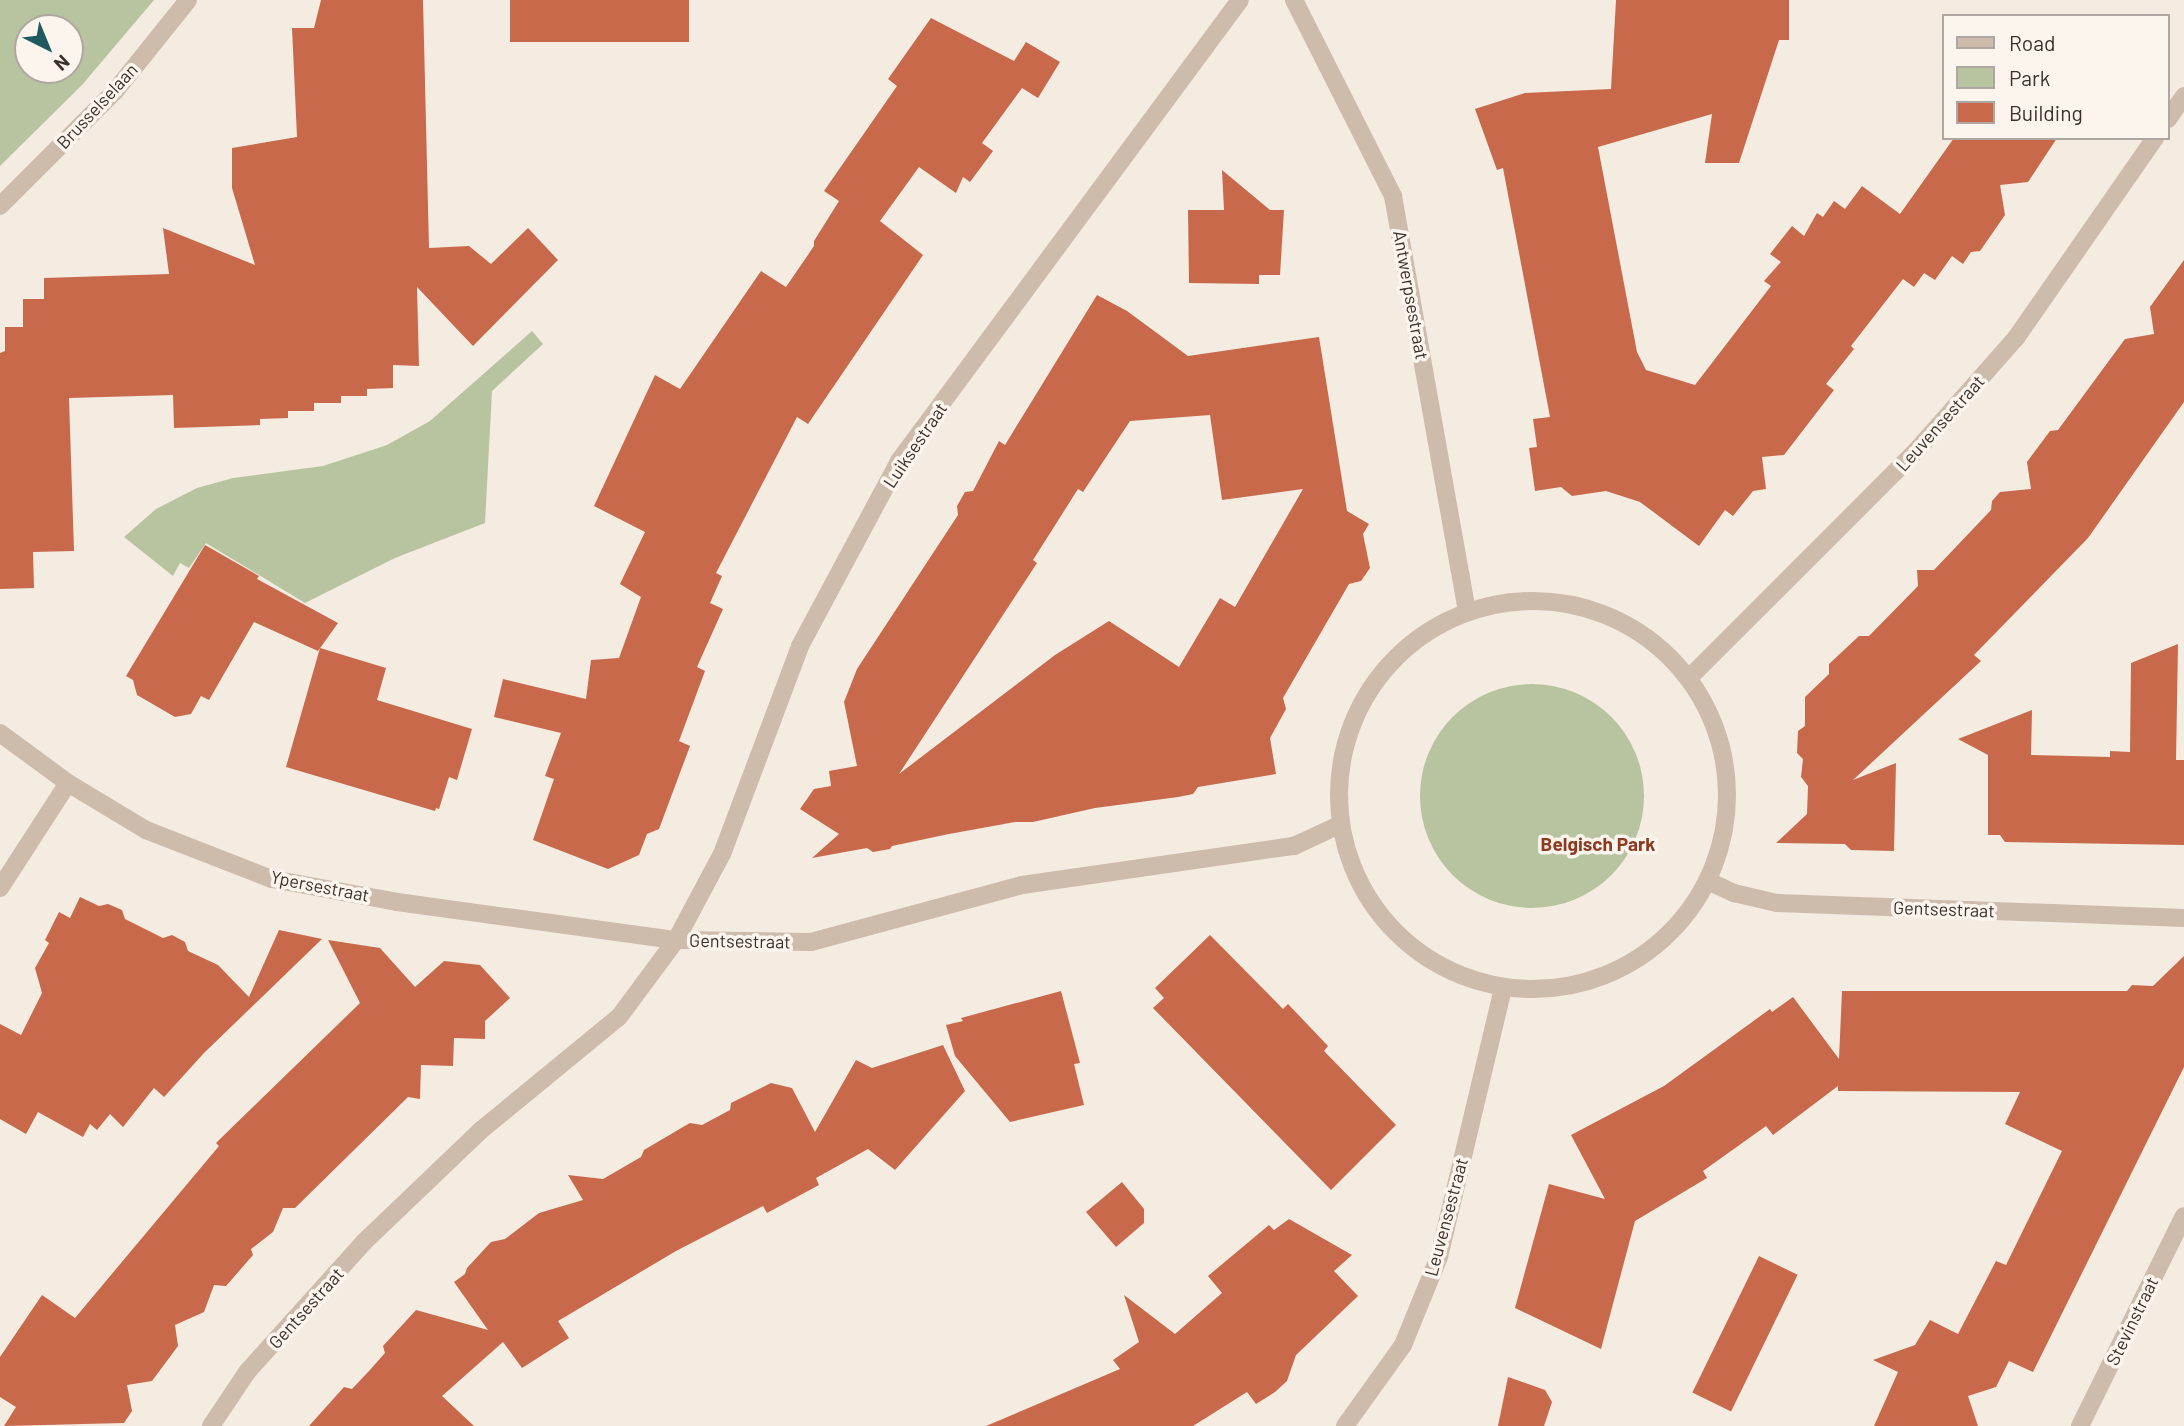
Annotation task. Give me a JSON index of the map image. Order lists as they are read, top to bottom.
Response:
{
  "streets": {
    "street": [
      "Brusselselaan",
      "Antwerpsestraat",
      "Leuvensestraat",
      "Luiksestraat",
      "Ypersestraat",
      "Gentsestraat",
      "Stevinstraat"
    ]
  },
  "crossings": [
    ["Luiksestraat", "Ypersestraat"],
    ["Luiksestraat", "Gentsestraat"],
    ["Ypersestraat", "Gentsestraat"]
  ],
  "districts": ["Belgisch Park"],
  "legend": ["Road", "Park", "Building"],
  "north": "bottom right"
}
